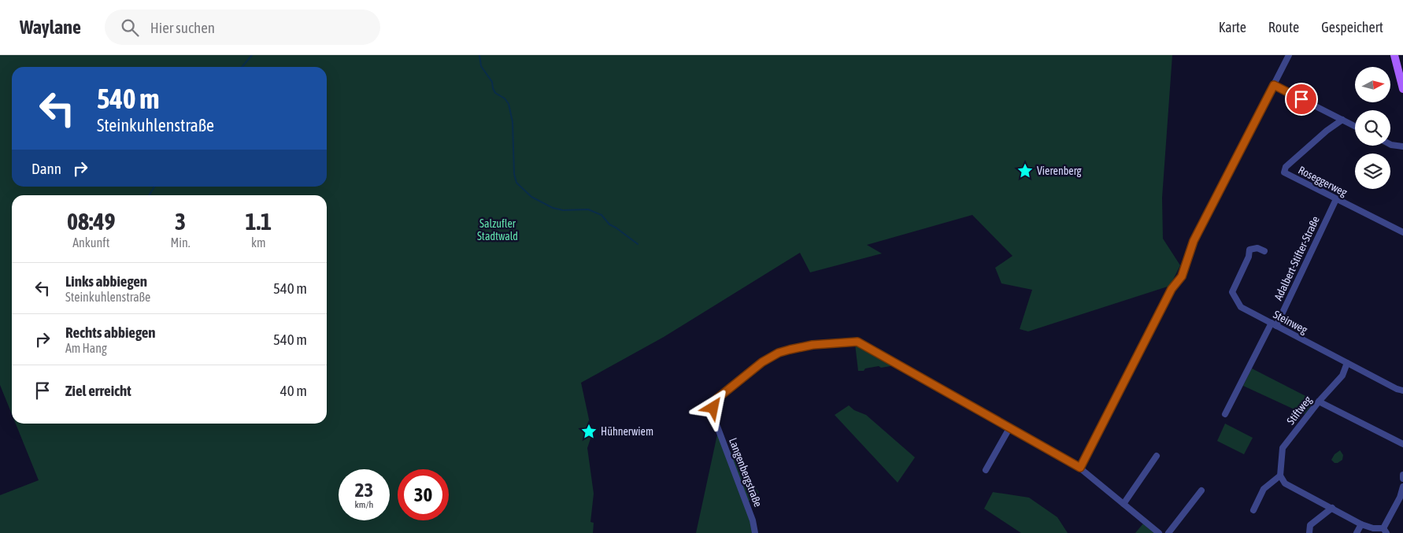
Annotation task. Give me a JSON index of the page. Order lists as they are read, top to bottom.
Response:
{
  "streets": {
    "street": [
      "Roseggerweg",
      "Adalbert-Stifter-Straße",
      "Steinweg",
      "Stiftweg",
      "Langenbergstraße"
    ]
  },
  "crossings": [
    ["Roseggerweg", "Adalbert-Stifter-Straße"],
    ["Adalbert-Stifter-Straße", "Steinweg"],
    ["Steinweg", "Stiftweg"]
  ],
  "parks": ["Salzufler Stadtwald"],
  "places": {
    "place": ["Vierenberg", "Hühnerwiem"]
  },
  "north": "right",
  "page": {
    "header": "Waylane",
    "search": "Hier suchen",
    "nav": ["Karte", "Route", "Gespeichert"],
    "turn": ["540 m", "Steinkuhlenstraße"],
    "then": "Dann",
    "eta": [
      "08:49",
      "Ankunft",
      "3",
      "Min.",
      "1.1",
      "km"
    ],
    "list": [
      {
        "name": "Links abbiegen",
        "note": "Steinkuhlenstraße",
        "value": "540 m"
      },
      {
        "name": "Rechts abbiegen",
        "note": "Am Hang",
        "value": "540 m"
      },
      {
        "name": "Ziel erreicht",
        "value": "40 m"
      }
    ],
    "speed": "23 km/h",
    "limit": "30"
  }
}
